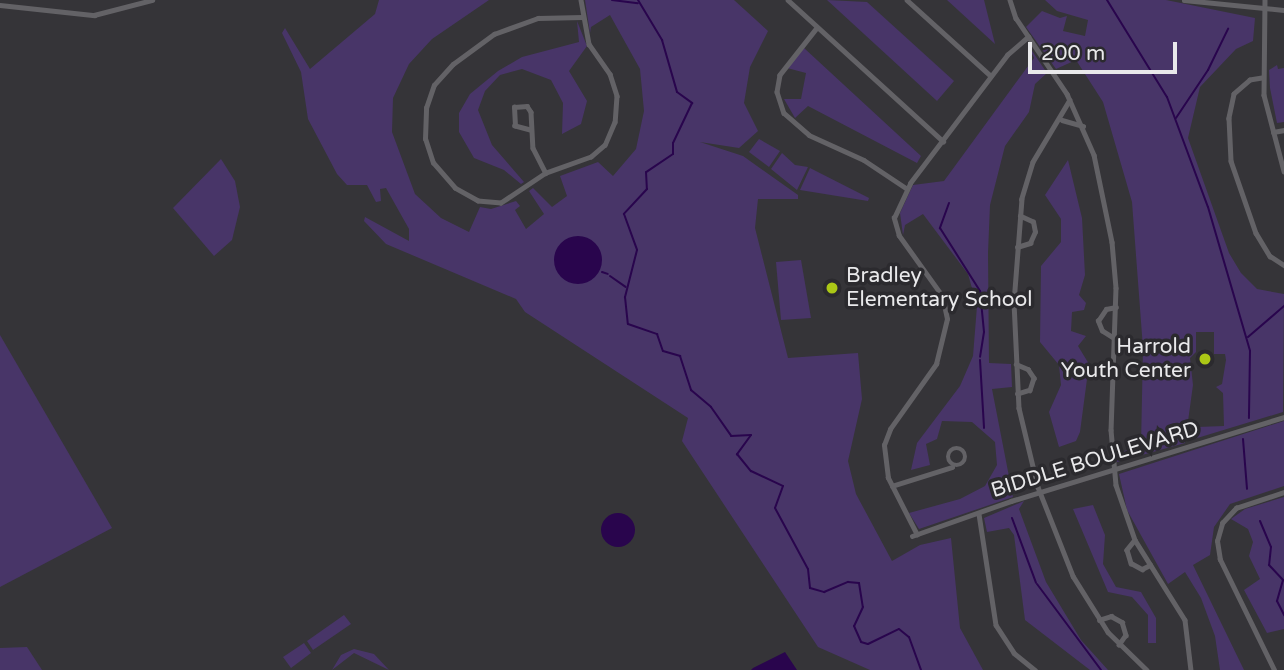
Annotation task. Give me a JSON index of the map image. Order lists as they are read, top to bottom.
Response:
{
  "streets": {
    "street": ["BIDDLE BOULEVARD"]
  },
  "places": ["Bradley Elementary School", "Harrold Youth Center"],
  "scale_bar": "200 m"
}
